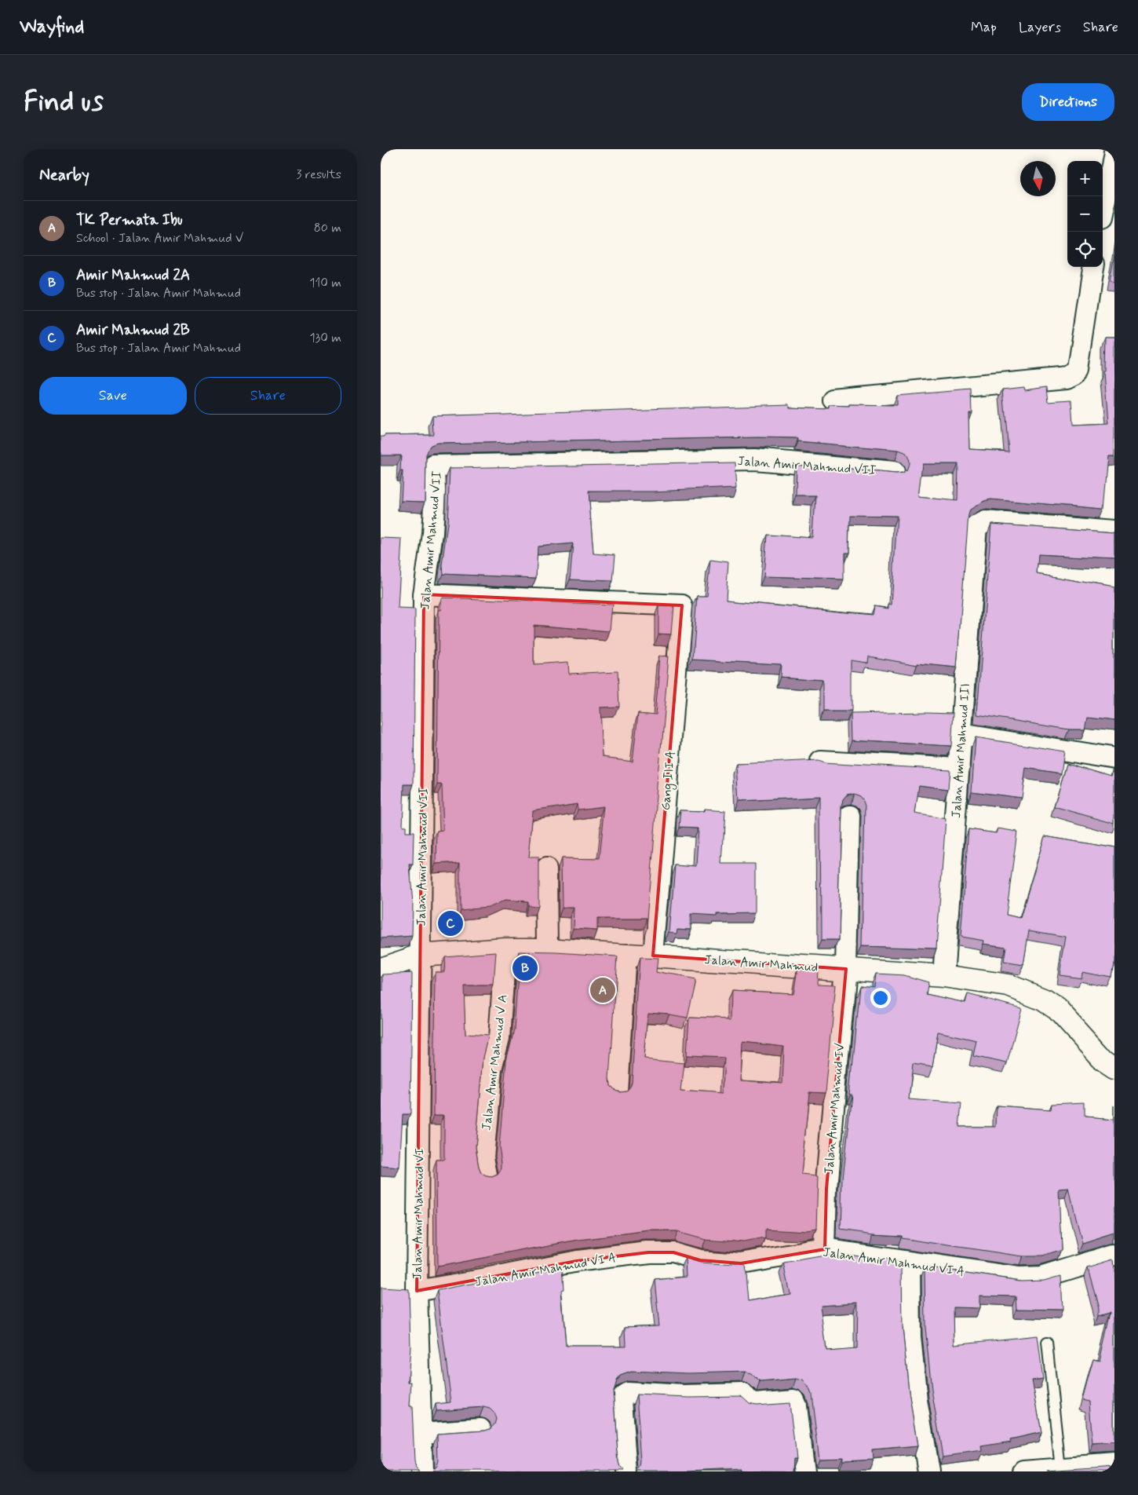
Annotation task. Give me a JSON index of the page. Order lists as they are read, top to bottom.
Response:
{
  "streets": {
    "street": [
      "Jalan Amir Mahmud VII",
      "Jalan Amir Mahmud III",
      "Gang III A",
      "Jalan Amir Mahmud",
      "Jalan Amir Mahmud V A",
      "Jalan Amir Mahmud IV",
      "Jalan Amir Mahmud VI",
      "Jalan Amir Mahmud VI A"
    ]
  },
  "crossings": [
    ["Jalan Amir Mahmud VII", "Gang III A"],
    ["Jalan Amir Mahmud VII", "Jalan Amir Mahmud"],
    ["Jalan Amir Mahmud VII", "Jalan Amir Mahmud VI"],
    ["Jalan Amir Mahmud III", "Jalan Amir Mahmud"],
    ["Gang III A", "Jalan Amir Mahmud"],
    ["Jalan Amir Mahmud", "Jalan Amir Mahmud V A"],
    ["Jalan Amir Mahmud", "Jalan Amir Mahmud IV"],
    ["Jalan Amir Mahmud", "Jalan Amir Mahmud VI"],
    ["Jalan Amir Mahmud IV", "Jalan Amir Mahmud VI A"],
    ["Jalan Amir Mahmud VI", "Jalan Amir Mahmud VI A"]
  ],
  "north": "bottom",
  "page": {
    "header": "Wayfind",
    "nav": ["Map", "Layers", "Share"],
    "buttons": [
      "Directions",
      ["Save", "Share"]
    ],
    "title": "Find us",
    "heading": ["Nearby", "3 results"],
    "map_buttons": ["+", "−"],
    "list": [
      {
        "mark": "A",
        "name": "TK Permata Ibu",
        "note": "School · Jalan Amir Mahmud V",
        "value": "80 m"
      },
      {
        "mark": "B",
        "name": "Amir Mahmud 2A",
        "note": "Bus stop · Jalan Amir Mahmud",
        "value": "110 m"
      },
      {
        "mark": "C",
        "name": "Amir Mahmud 2B",
        "note": "Bus stop · Jalan Amir Mahmud",
        "value": "130 m"
      }
    ],
    "pins": ["C", "B", "A"]
  }
}
